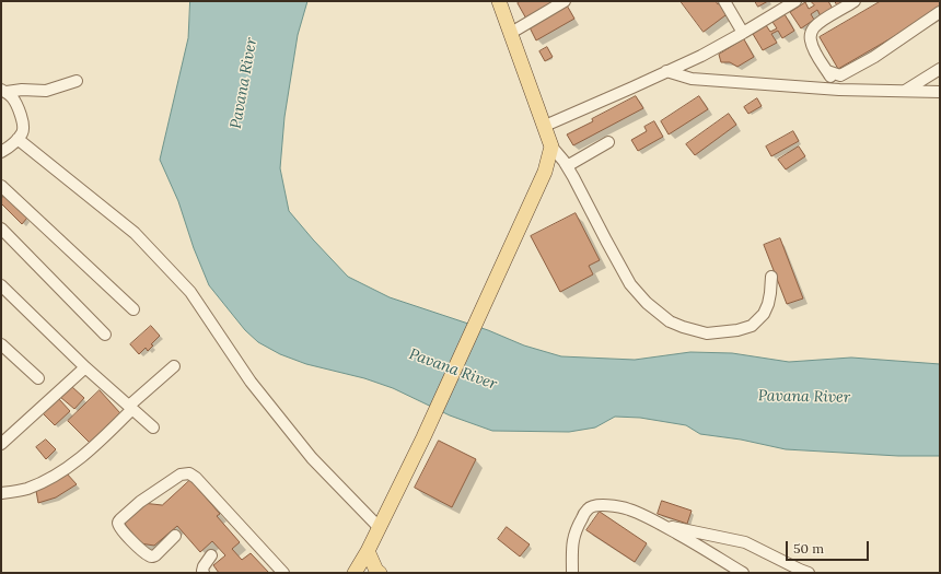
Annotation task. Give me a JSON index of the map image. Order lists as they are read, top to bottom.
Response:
{
  "water": ["Pavana River"],
  "scale_bar": "50 m"
}
